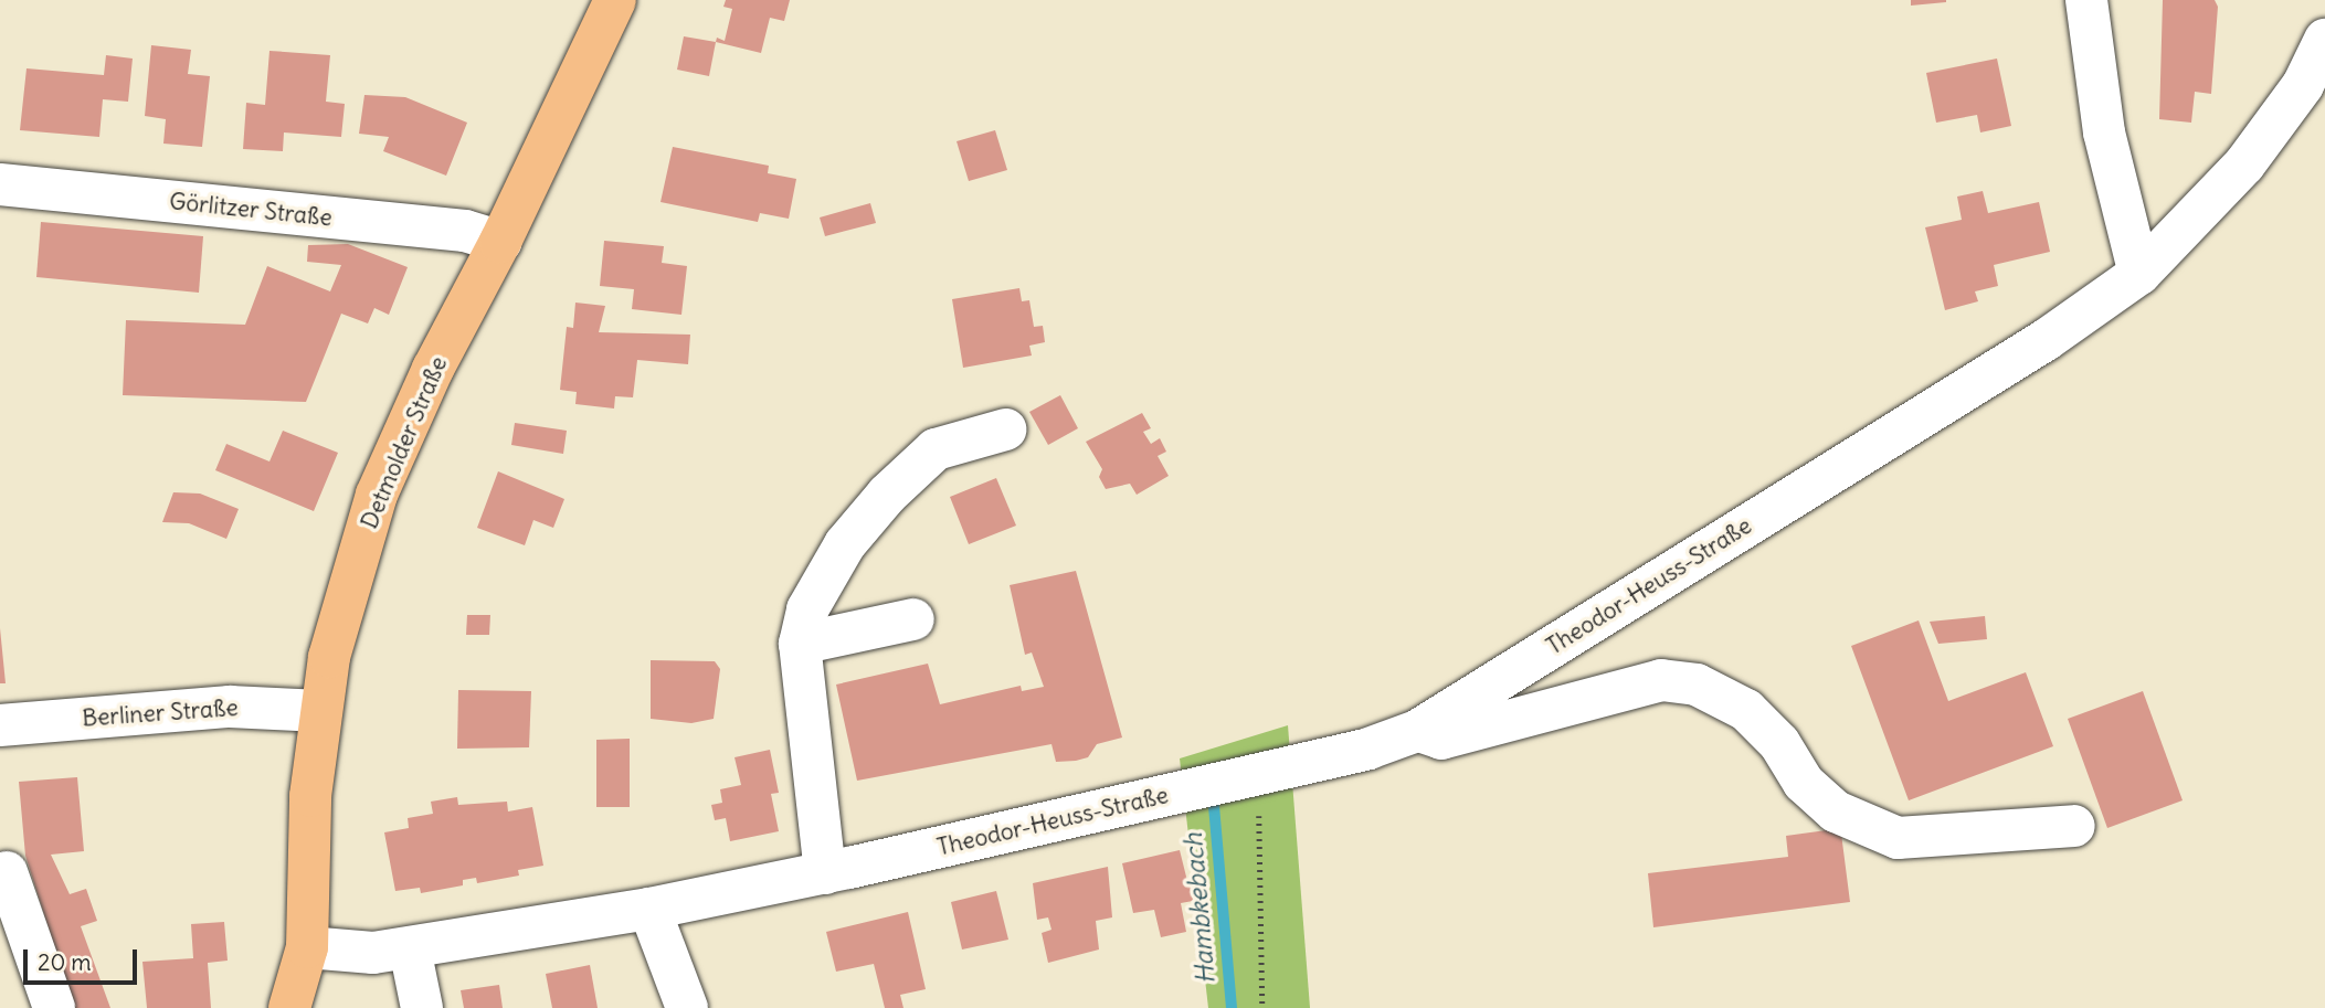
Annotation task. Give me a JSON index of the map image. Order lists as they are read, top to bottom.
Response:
{
  "streets": {
    "main road": ["Detmolder Straße"],
    "street": ["Görlitzer Straße", "Theodor-Heuss-Straße", "Berliner Straße"]
  },
  "crossings": [
    ["Görlitzer Straße", "Detmolder Straße"],
    ["Detmolder Straße", "Theodor-Heuss-Straße"],
    ["Detmolder Straße", "Berliner Straße"]
  ],
  "water": ["Hambkebach"],
  "scale_bar": "20 m"
}
